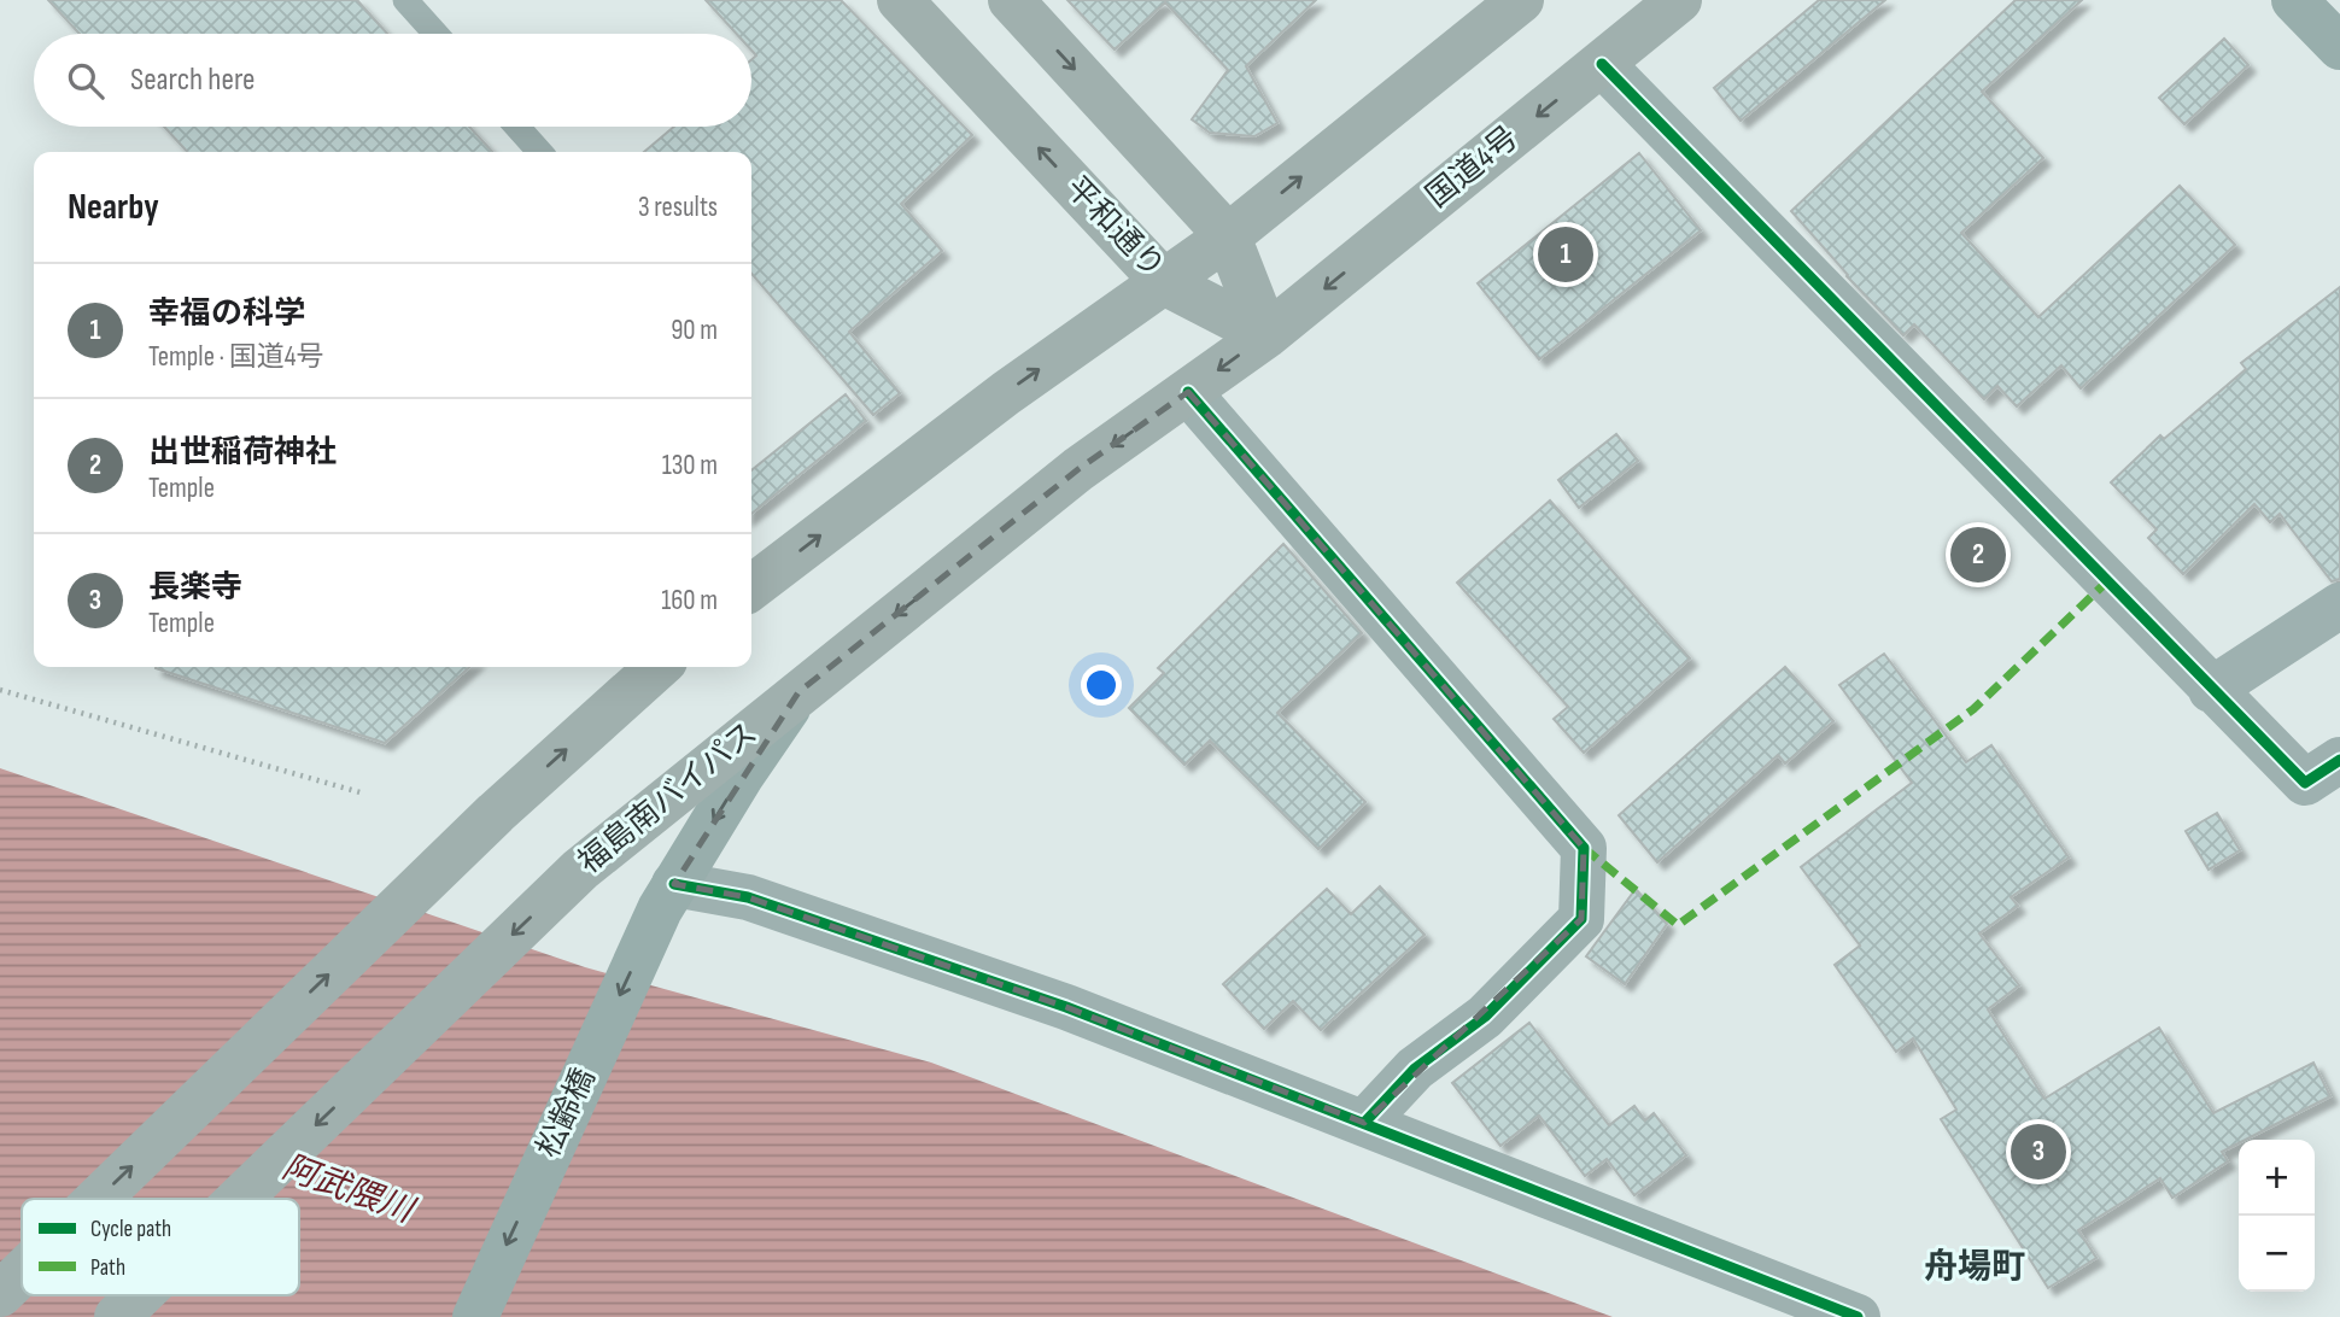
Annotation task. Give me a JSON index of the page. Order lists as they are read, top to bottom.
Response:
{
  "streets": {
    "highway": ["国道4号", "平和通り", "福島南バイパス"],
    "main road": ["松齢橋"]
  },
  "crossings": [
    ["国道4号", "平和通り"],
    ["国道4号", "福島南バイパス"],
    ["平和通り", "福島南バイパス"],
    ["福島南バイパス", "松齢橋"]
  ],
  "one_way": ["松齢橋"],
  "districts": ["舟場町"],
  "water": ["阿武隈川"],
  "legend": ["Cycle path", "Path"],
  "page": {
    "search": "Search here",
    "heading": ["Nearby", "3 results"],
    "pins": ["1", "2", "3"],
    "list": [
      {
        "mark": "1",
        "name": "幸福の科学",
        "note": "Temple · 国道4号",
        "value": "90 m"
      },
      {
        "mark": "2",
        "name": "出世稲荷神社",
        "note": "Temple",
        "value": "130 m"
      },
      {
        "mark": "3",
        "name": "長楽寺",
        "note": "Temple",
        "value": "160 m"
      }
    ],
    "map_buttons": ["+", "−"]
  }
}
